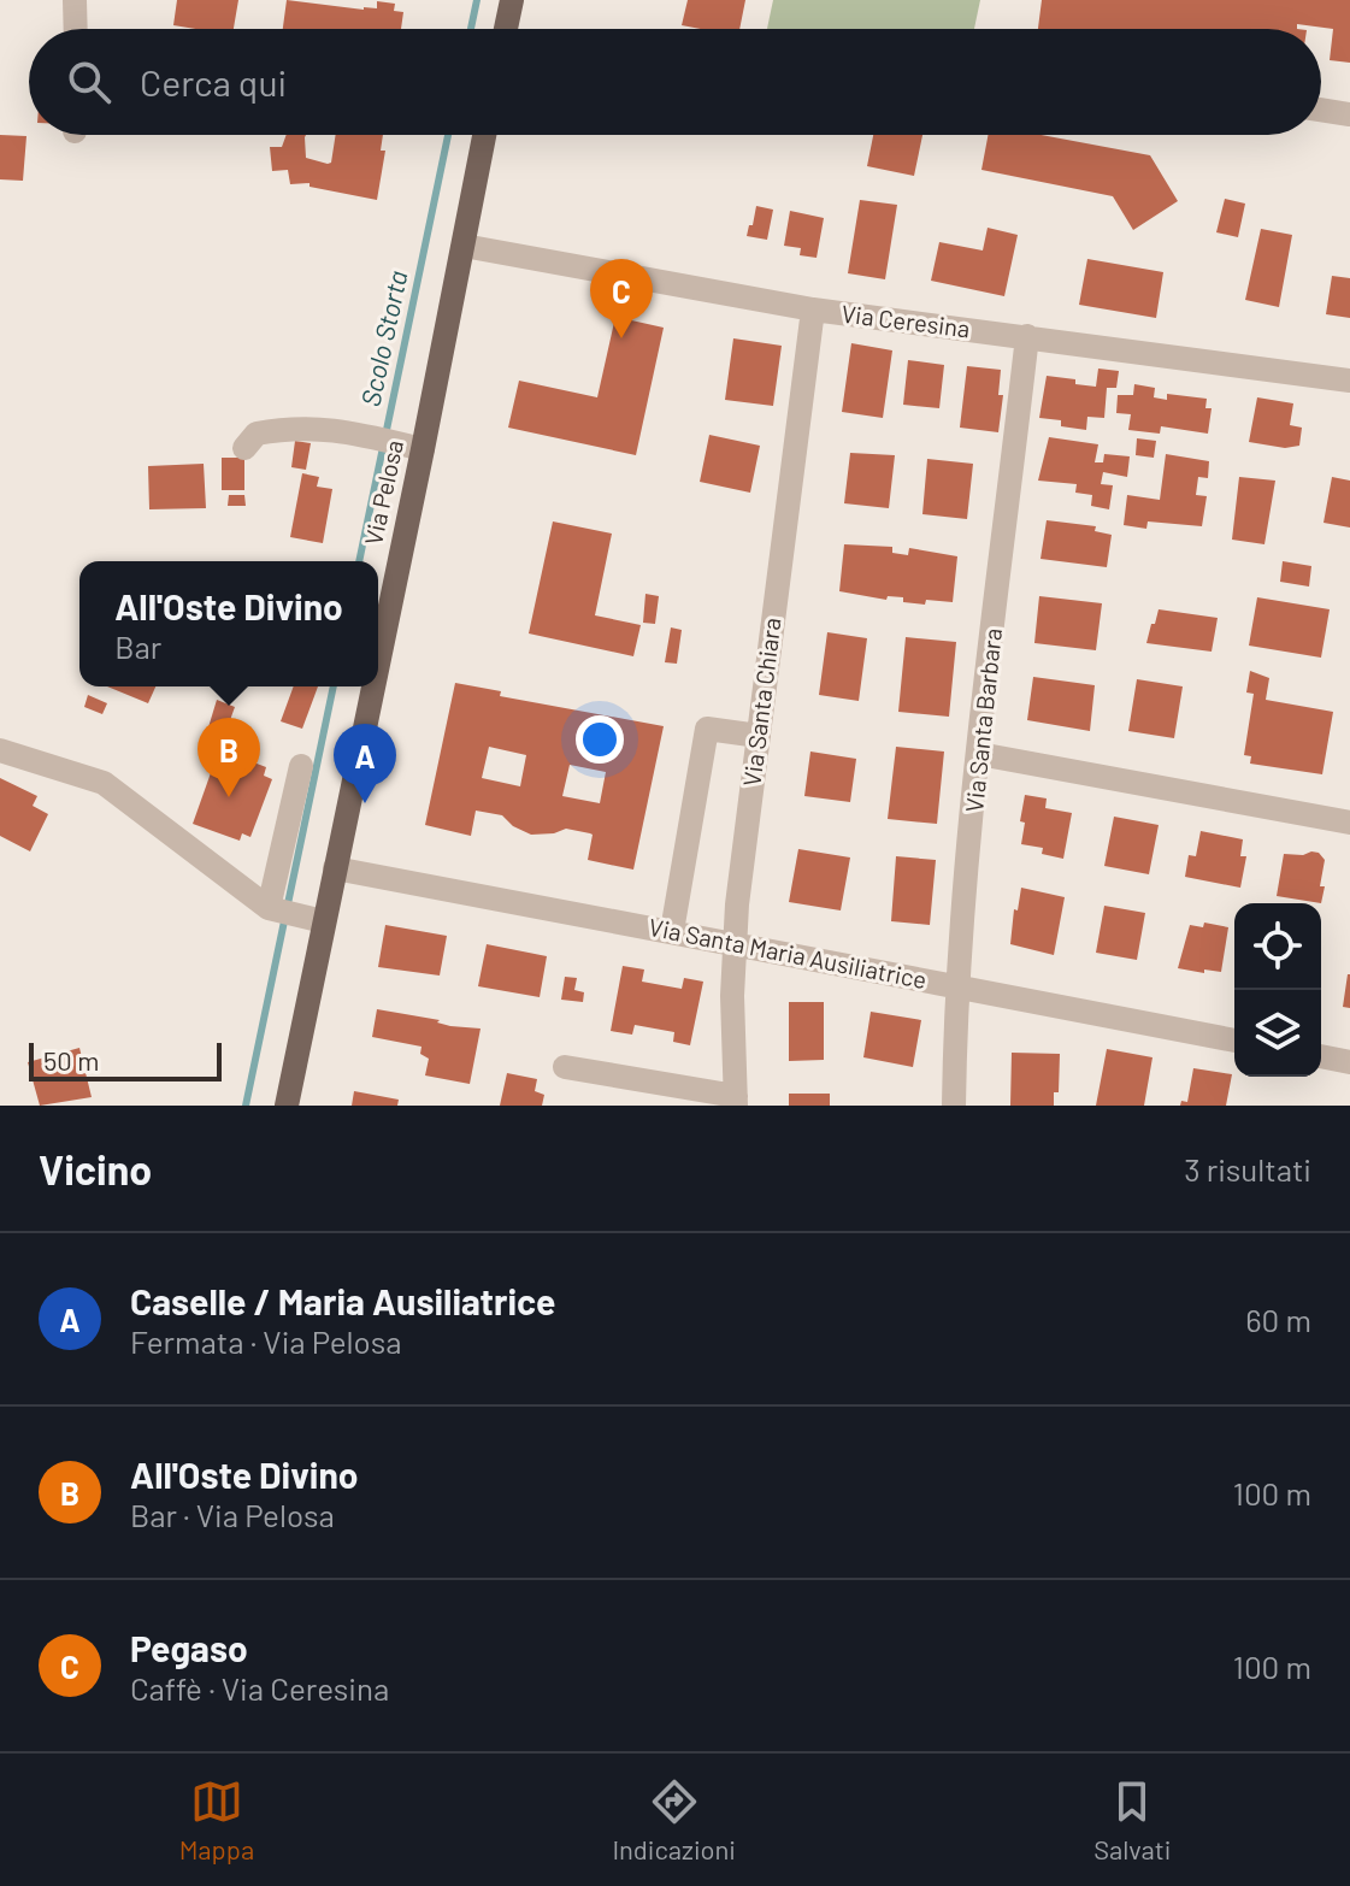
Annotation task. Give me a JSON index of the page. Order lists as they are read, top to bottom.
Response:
{
  "streets": {
    "main road": ["Via Pelosa"],
    "street": [
      "Via Ceresina",
      "Via Santa Chiara",
      "Via Santa Barbara",
      "Via Santa Maria Ausiliatrice"
    ]
  },
  "crossings": [
    ["Via Ceresina", "Via Pelosa"],
    ["Via Ceresina", "Via Santa Chiara"],
    ["Via Ceresina", "Via Santa Barbara"],
    ["Via Pelosa", "Via Santa Maria Ausiliatrice"],
    ["Via Santa Chiara", "Via Santa Maria Ausiliatrice"],
    ["Via Santa Barbara", "Via Santa Maria Ausiliatrice"]
  ],
  "water": ["Scolo Storta"],
  "scale_bar": "50 m",
  "page": {
    "search": "Cerca qui",
    "pins": ["C", "B", "A"],
    "popup": ["All'Oste Divino", "Bar"],
    "scale": "50 m",
    "heading": ["Vicino", "3 risultati"],
    "list": [
      {
        "mark": "A",
        "name": "Caselle / Maria Ausiliatrice",
        "note": "Fermata · Via Pelosa",
        "value": "60 m"
      },
      {
        "mark": "B",
        "name": "All'Oste Divino",
        "note": "Bar · Via Pelosa",
        "value": "100 m"
      },
      {
        "mark": "C",
        "name": "Pegaso",
        "note": "Caffè · Via Ceresina",
        "value": "100 m"
      }
    ],
    "nav": ["Mappa", "Indicazioni", "Salvati"]
  }
}
